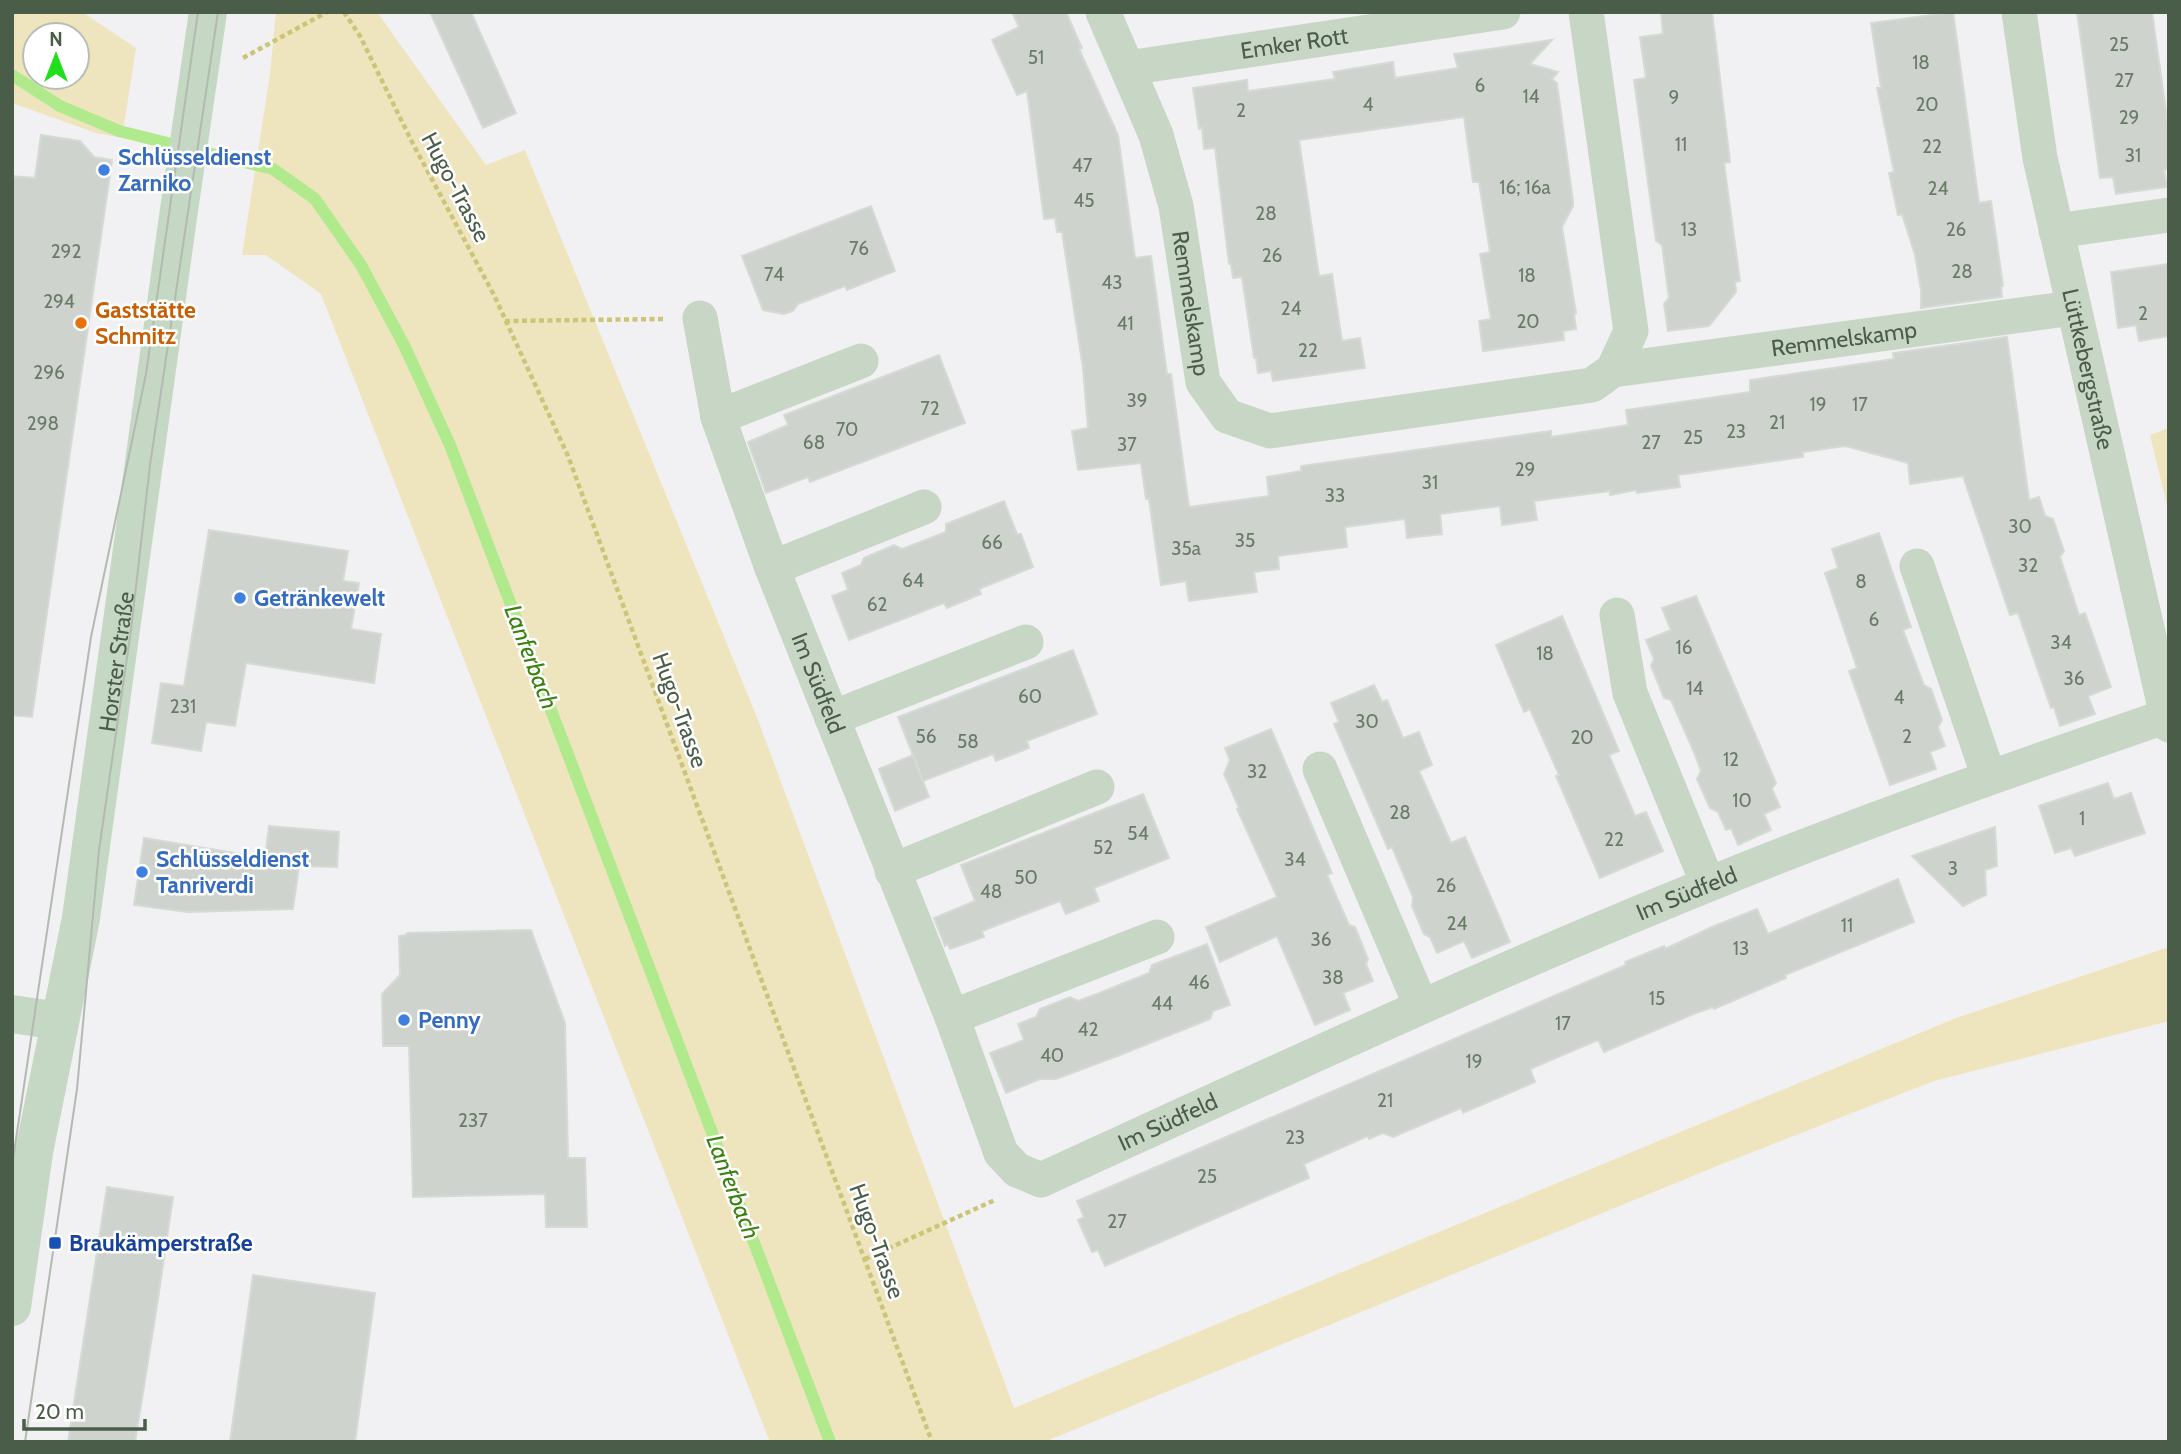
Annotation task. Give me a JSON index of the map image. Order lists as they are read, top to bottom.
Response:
{
  "streets": {
    "main road": ["Horster Straße"],
    "street": [
      "Emker Rott",
      "Remmelskamp",
      "Lüttkebergstraße",
      "Im Südfeld"
    ],
    "path": ["Hugo-Trasse"]
  },
  "crossings": [
    ["Emker Rott", "Remmelskamp"],
    ["Remmelskamp", "Lüttkebergstraße"],
    ["Lüttkebergstraße", "Im Südfeld"]
  ],
  "water": ["Lanferbach"],
  "places": {
    "other": [
      "Schlüsseldienst Zarniko",
      "Gaststätte Schmitz",
      "Getränkewelt",
      "Schlüsseldienst Tanriverdi",
      "Penny"
    ],
    "transit": ["Braukämperstraße"]
  },
  "house_numbers": [
    "25",
    "51",
    "18",
    "27",
    "6",
    "14",
    "9",
    "4",
    "20",
    "2",
    "29",
    "11",
    "22",
    "31",
    "47",
    "16; 16a",
    "24",
    "45",
    "28",
    "13",
    "26",
    "76",
    "292",
    "26",
    "28",
    "74",
    "18",
    "43",
    "294",
    "24",
    "2",
    "20",
    "41",
    "22",
    "296",
    "39",
    "19",
    "17",
    "72",
    "21",
    "298",
    "70",
    "23",
    "25",
    "68",
    "27",
    "37",
    "29",
    "31",
    "33",
    "30",
    "35",
    "66",
    "35a",
    "32",
    "64",
    "8",
    "62",
    "6",
    "34",
    "16",
    "18",
    "36",
    "14",
    "60",
    "4",
    "231",
    "30",
    "56",
    "2",
    "20",
    "58",
    "12",
    "32",
    "10",
    "28",
    "1",
    "54",
    "22",
    "52",
    "34",
    "3",
    "50",
    "26",
    "48",
    "24",
    "11",
    "36",
    "13",
    "38",
    "46",
    "15",
    "44",
    "17",
    "42",
    "40",
    "19",
    "21",
    "237",
    "23",
    "25",
    "27"
  ],
  "scale_bar": "20 m",
  "north": "top"
}
